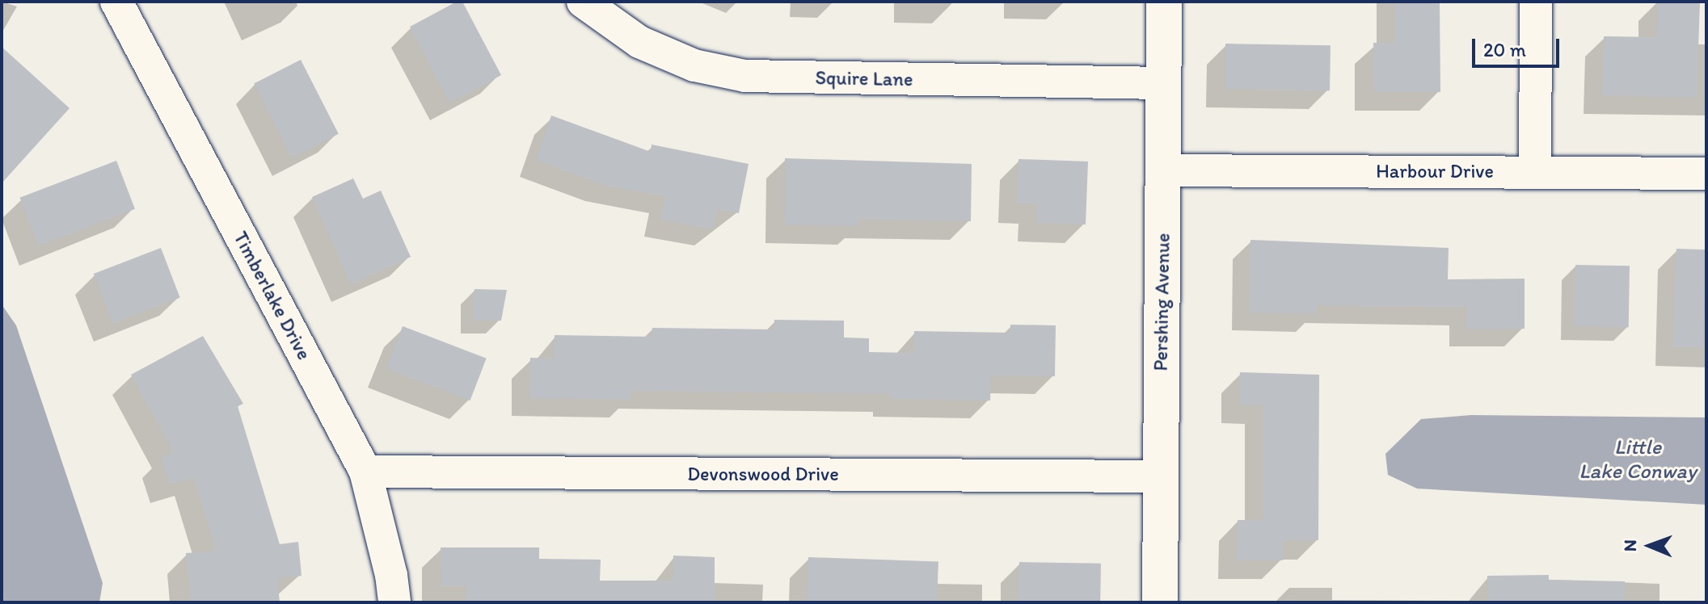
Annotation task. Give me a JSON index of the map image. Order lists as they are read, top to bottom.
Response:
{
  "streets": {
    "street": [
      "Squire Lane",
      "Harbour Drive",
      "Timberlake Drive",
      "Pershing Avenue",
      "Devonswood Drive"
    ]
  },
  "crossings": [
    ["Squire Lane", "Pershing Avenue"],
    ["Harbour Drive", "Pershing Avenue"],
    ["Timberlake Drive", "Devonswood Drive"],
    ["Pershing Avenue", "Devonswood Drive"]
  ],
  "water": ["Little Lake Conway"],
  "scale_bar": "20 m",
  "north": "left"
}
